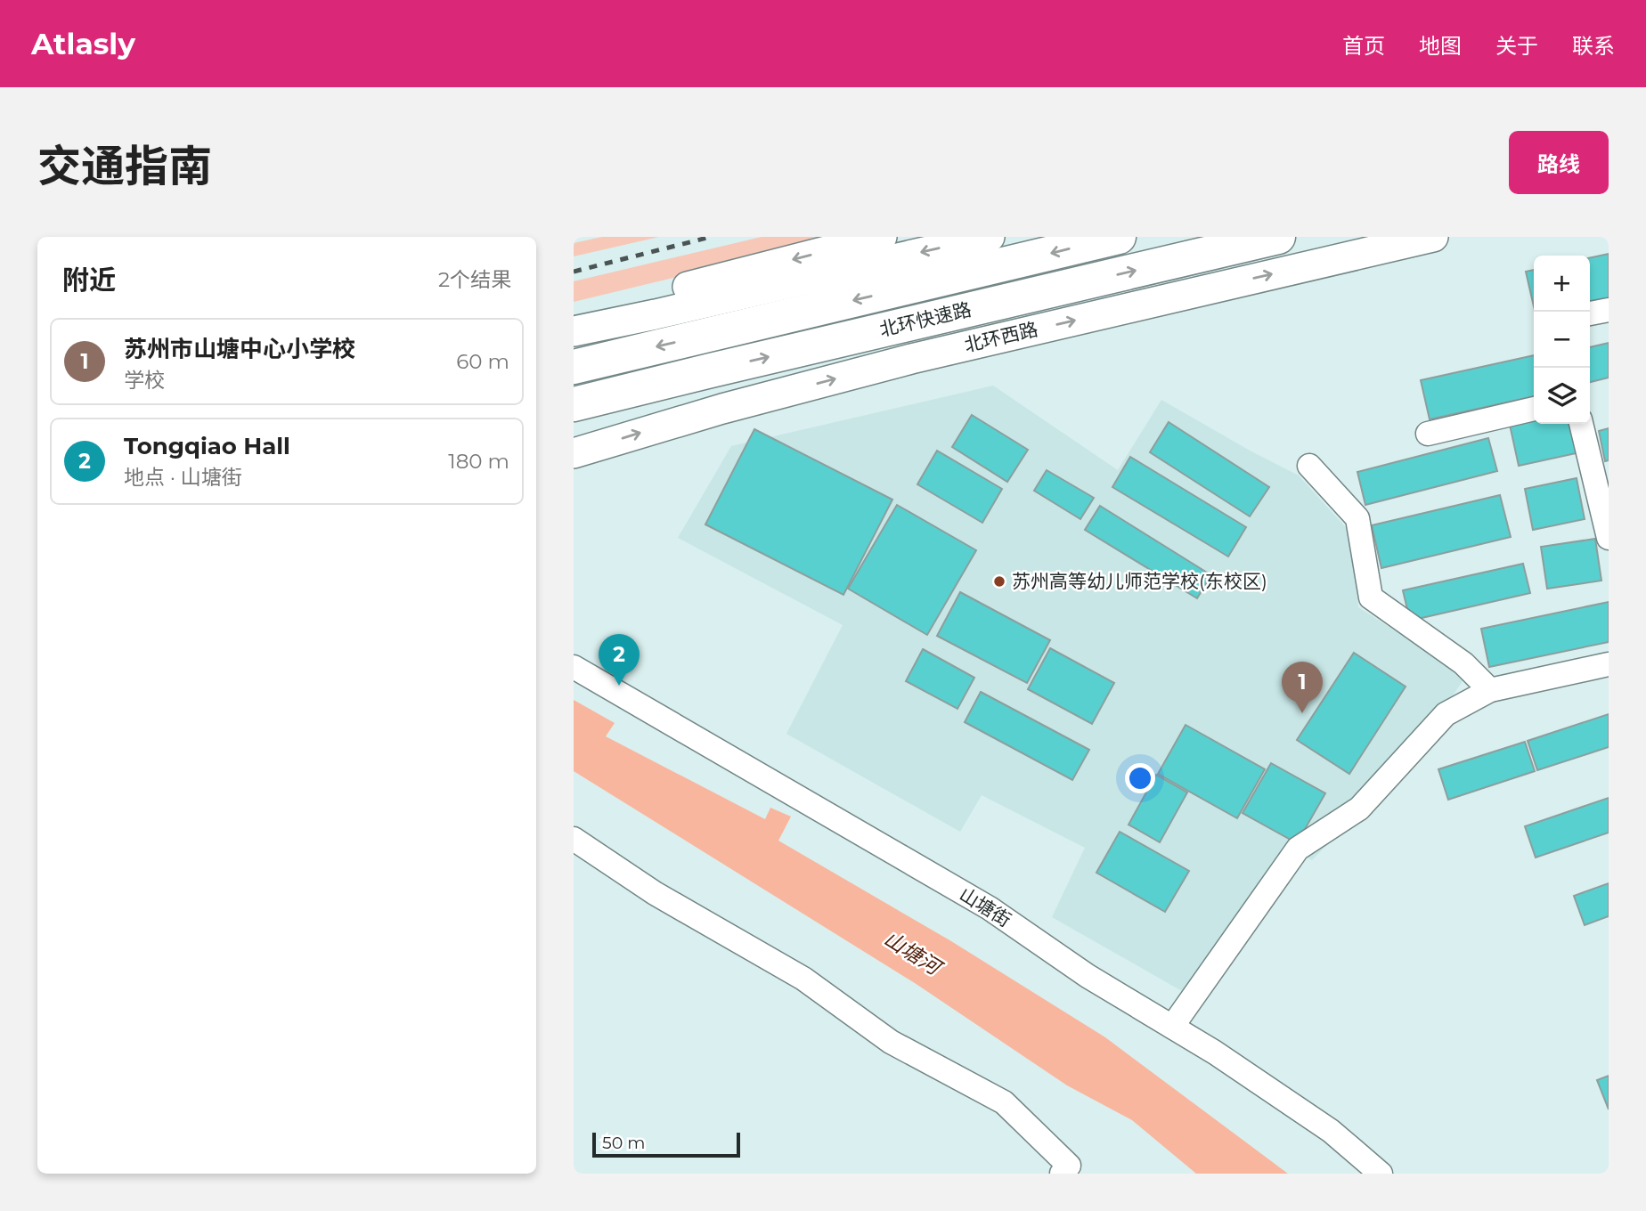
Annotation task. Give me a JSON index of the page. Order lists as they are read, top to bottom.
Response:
{
  "streets": {
    "highway": ["北环快速路"],
    "main road": ["北环西路"],
    "street": ["山塘街"]
  },
  "water": ["山塘河"],
  "places": ["苏州高等幼儿师范学校(东校区)"],
  "scale_bar": "50 m",
  "page": {
    "header": "Atlasly",
    "nav": [
      "首页",
      "地图",
      "关于",
      "联系"
    ],
    "title": "交通指南",
    "buttons": "路线",
    "heading": ["附近", "2个结果"],
    "map_buttons": ["+", "−"],
    "list": [
      {
        "mark": "1",
        "name": "苏州市山塘中心小学校",
        "note": "学校",
        "value": "60 m"
      },
      {
        "mark": "2",
        "name": "Tongqiao Hall",
        "note": "地点 · 山塘街",
        "value": "180 m"
      }
    ],
    "pins": ["2", "1"],
    "scale": "50 m"
  }
}
